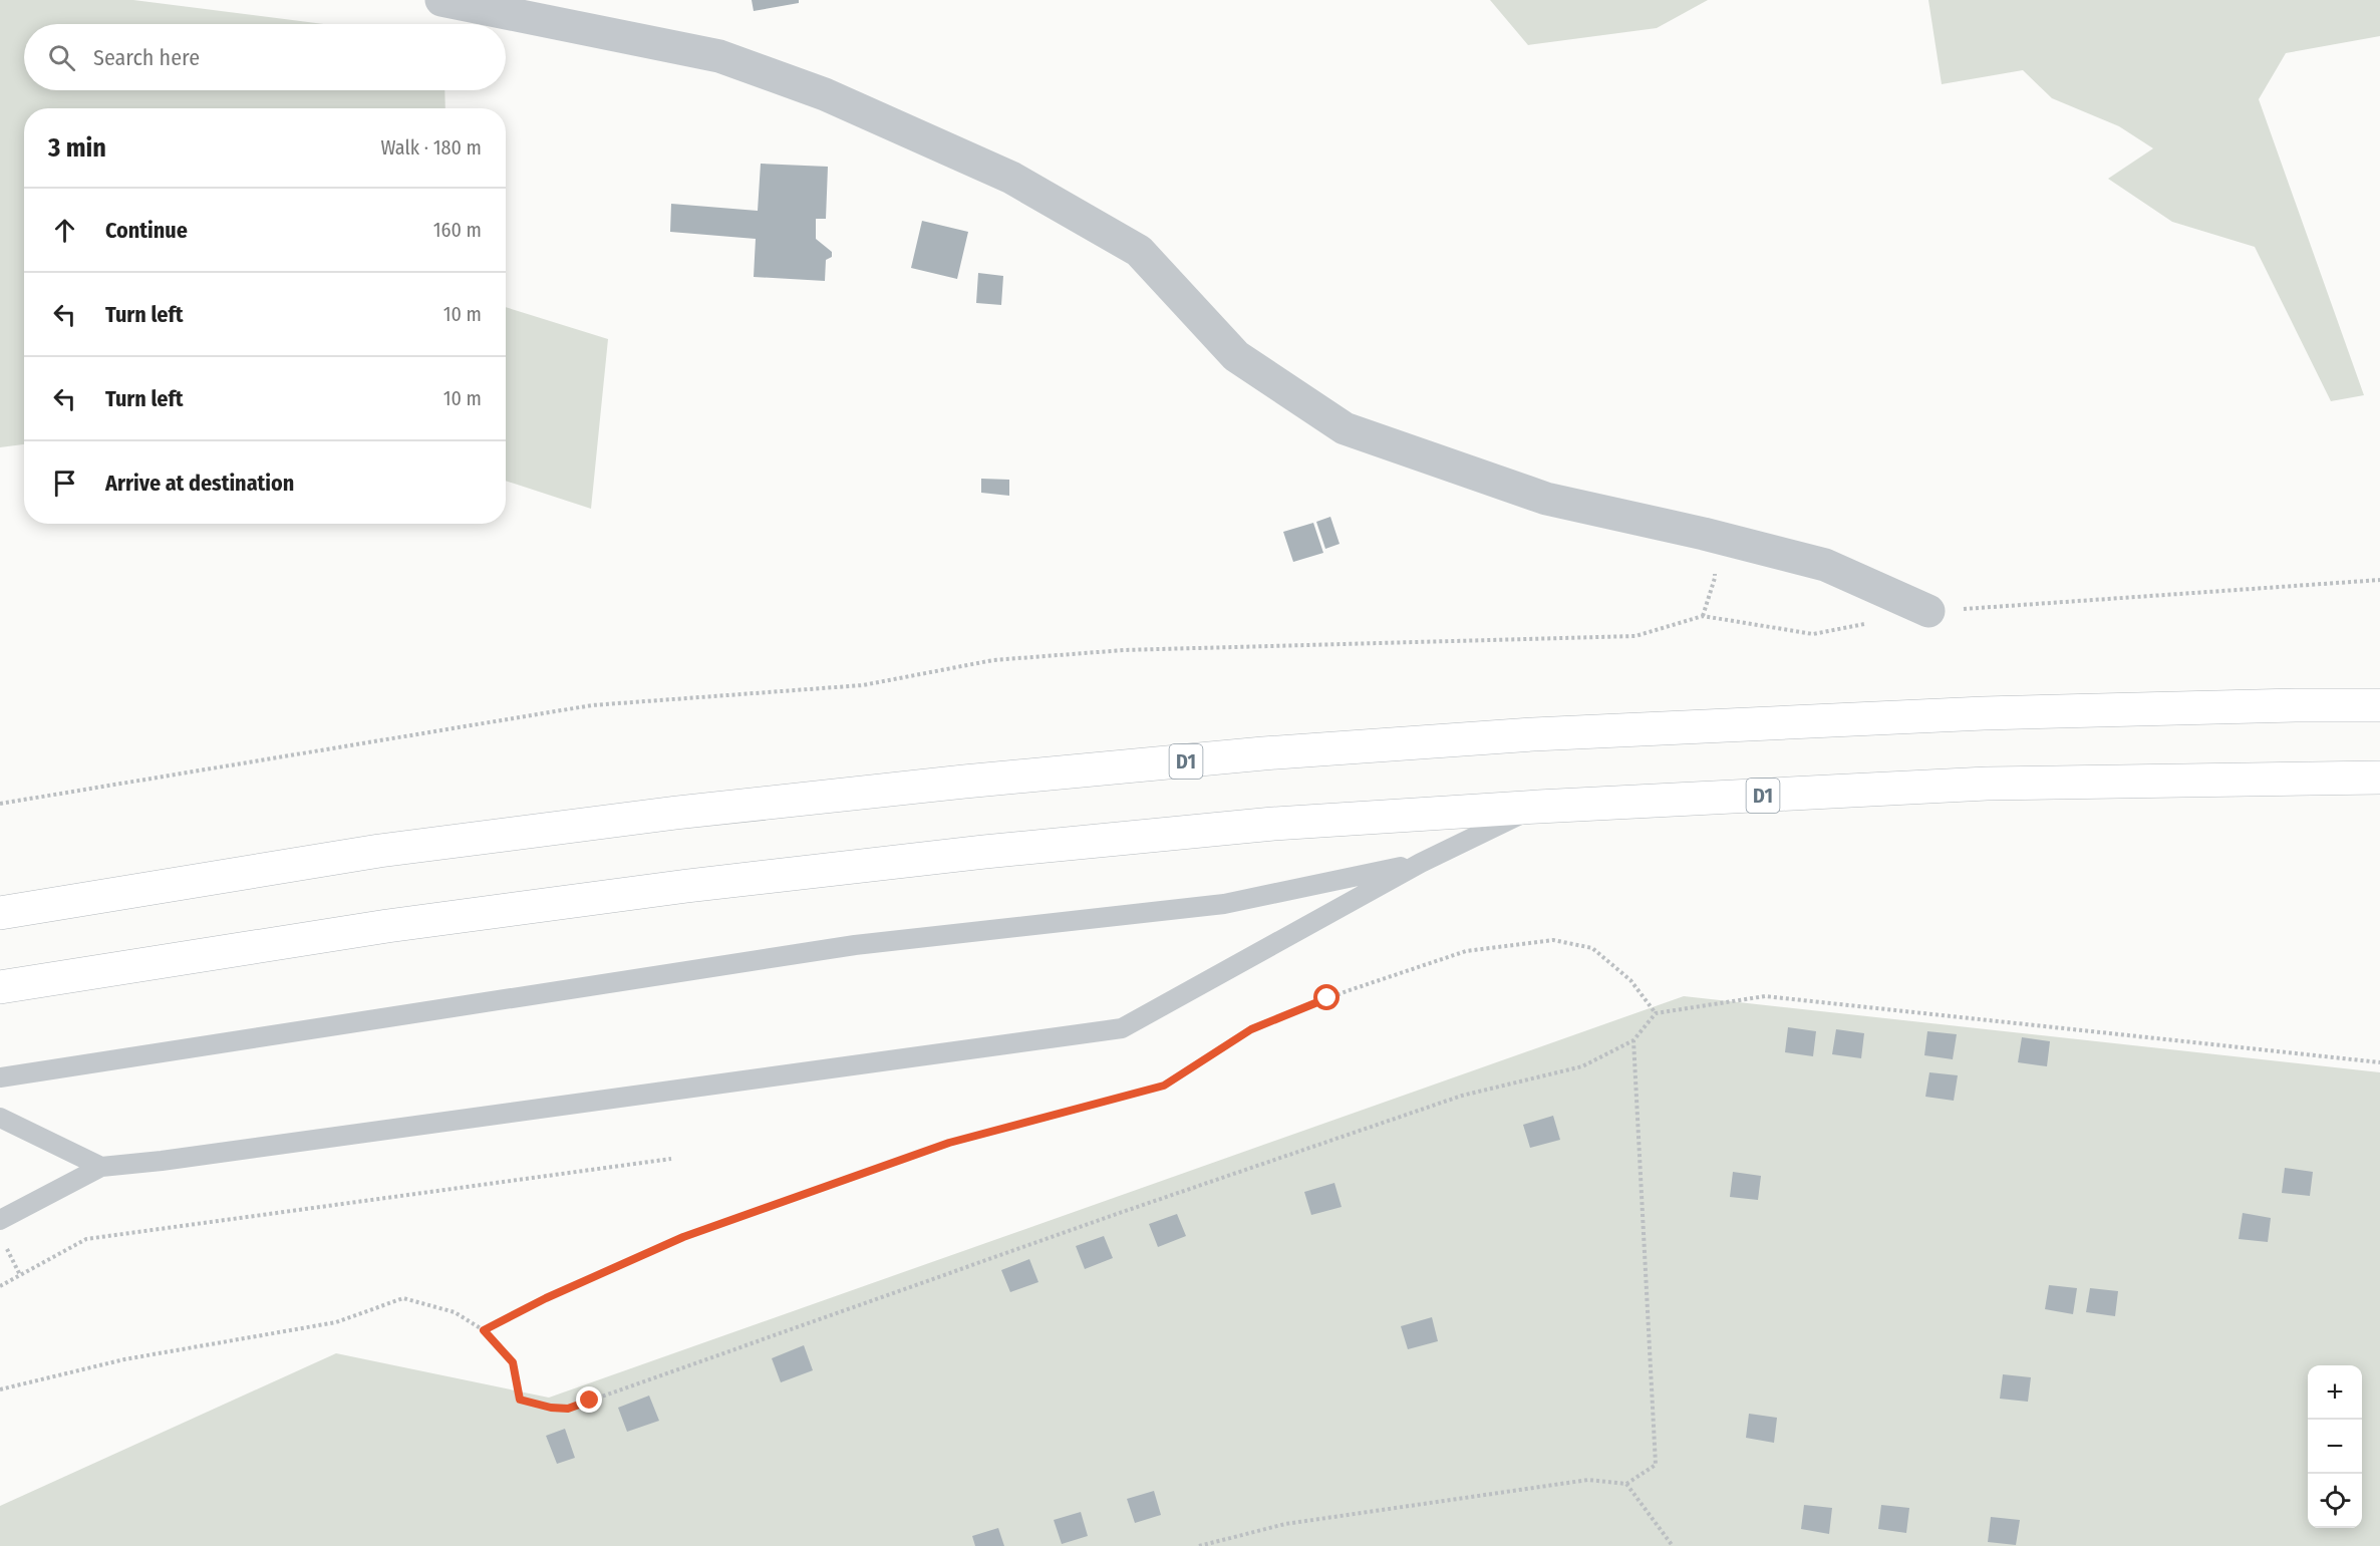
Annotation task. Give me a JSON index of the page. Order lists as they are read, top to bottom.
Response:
{
  "streets": {
    "highway": ["D1"]
  },
  "page": {
    "search": "Search here",
    "heading": ["3 min", "Walk · 180 m"],
    "list": [
      ["Continue", "160 m"],
      ["Turn left", "10 m"],
      ["Turn left", "10 m"],
      "Arrive at destination"
    ],
    "map_buttons": ["+", "−"]
  }
}
